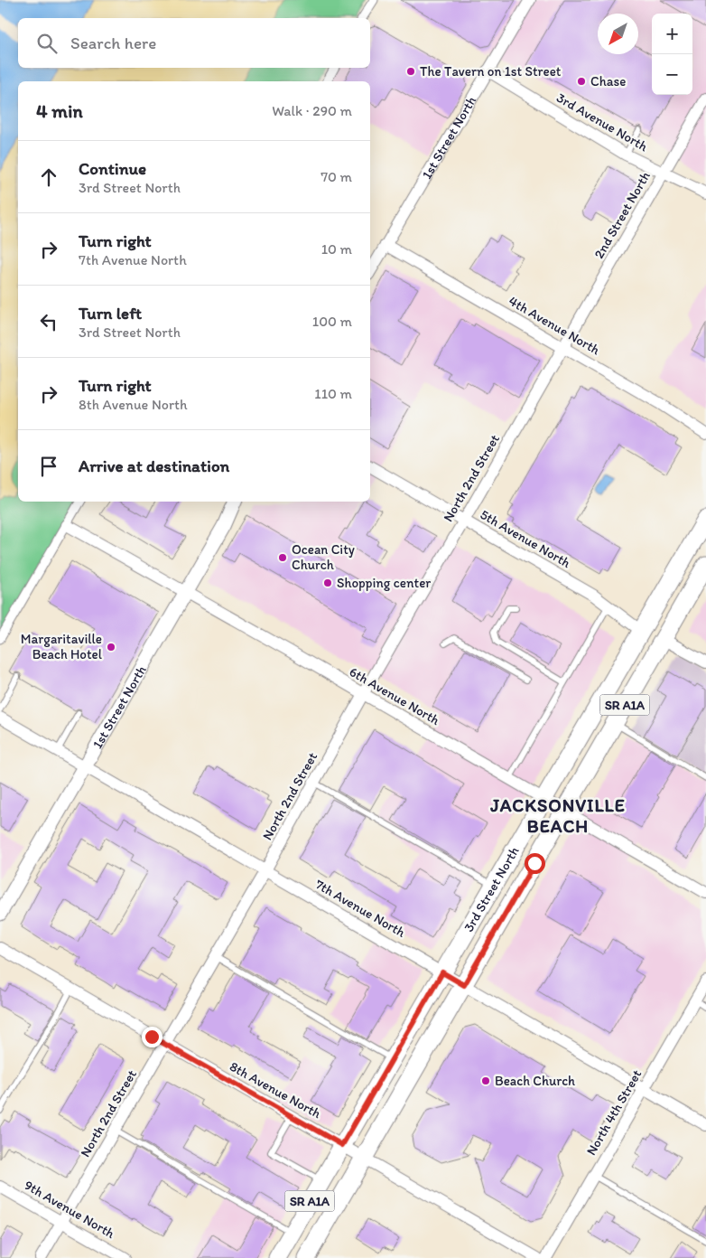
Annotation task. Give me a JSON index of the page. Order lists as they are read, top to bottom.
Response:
{
  "streets": {
    "main road": ["SR A1A", "3rd Street North"],
    "street": [
      "3rd Avenue North",
      "1st Street North",
      "2nd Street North",
      "4th Avenue North",
      "North 2nd Street",
      "5th Avenue North",
      "6th Avenue North",
      "7th Avenue North",
      "8th Avenue North",
      "North 4th Street",
      "9th Avenue North"
    ]
  },
  "crossings": [
    ["3rd Avenue North", "1st Street North"],
    ["3rd Avenue North", "2nd Street North"],
    ["1st Street North", "4th Avenue North"],
    ["1st Street North", "6th Avenue North"],
    ["1st Street North", "7th Avenue North"],
    ["2nd Street North", "4th Avenue North"],
    ["2nd Street North", "North 2nd Street"],
    ["4th Avenue North", "North 2nd Street"],
    ["North 2nd Street", "5th Avenue North"],
    ["North 2nd Street", "6th Avenue North"],
    ["North 2nd Street", "7th Avenue North"],
    ["North 2nd Street", "8th Avenue North"],
    ["North 2nd Street", "9th Avenue North"],
    ["5th Avenue North", "3rd Street North"],
    ["6th Avenue North", "3rd Street North"],
    ["3rd Street North", "7th Avenue North"],
    ["3rd Street North", "8th Avenue North"],
    ["7th Avenue North", "North 4th Street"]
  ],
  "districts": ["JACKSONVILLE BEACH"],
  "places": [
    "The Tavern on 1st Street",
    "Chase",
    "Ocean City Church",
    "Shopping center",
    "Margaritaville Beach Hotel",
    "Beach Church"
  ],
  "north": "bottom left",
  "page": {
    "map_buttons": ["+", "−"],
    "search": "Search here",
    "heading": ["4 min", "Walk · 290 m"],
    "list": [
      ["Continue", "3rd Street North", "70 m"],
      ["Turn right", "7th Avenue North", "10 m"],
      ["Turn left", "3rd Street North", "100 m"],
      ["Turn right", "8th Avenue North", "110 m"],
      "Arrive at destination"
    ]
  }
}
